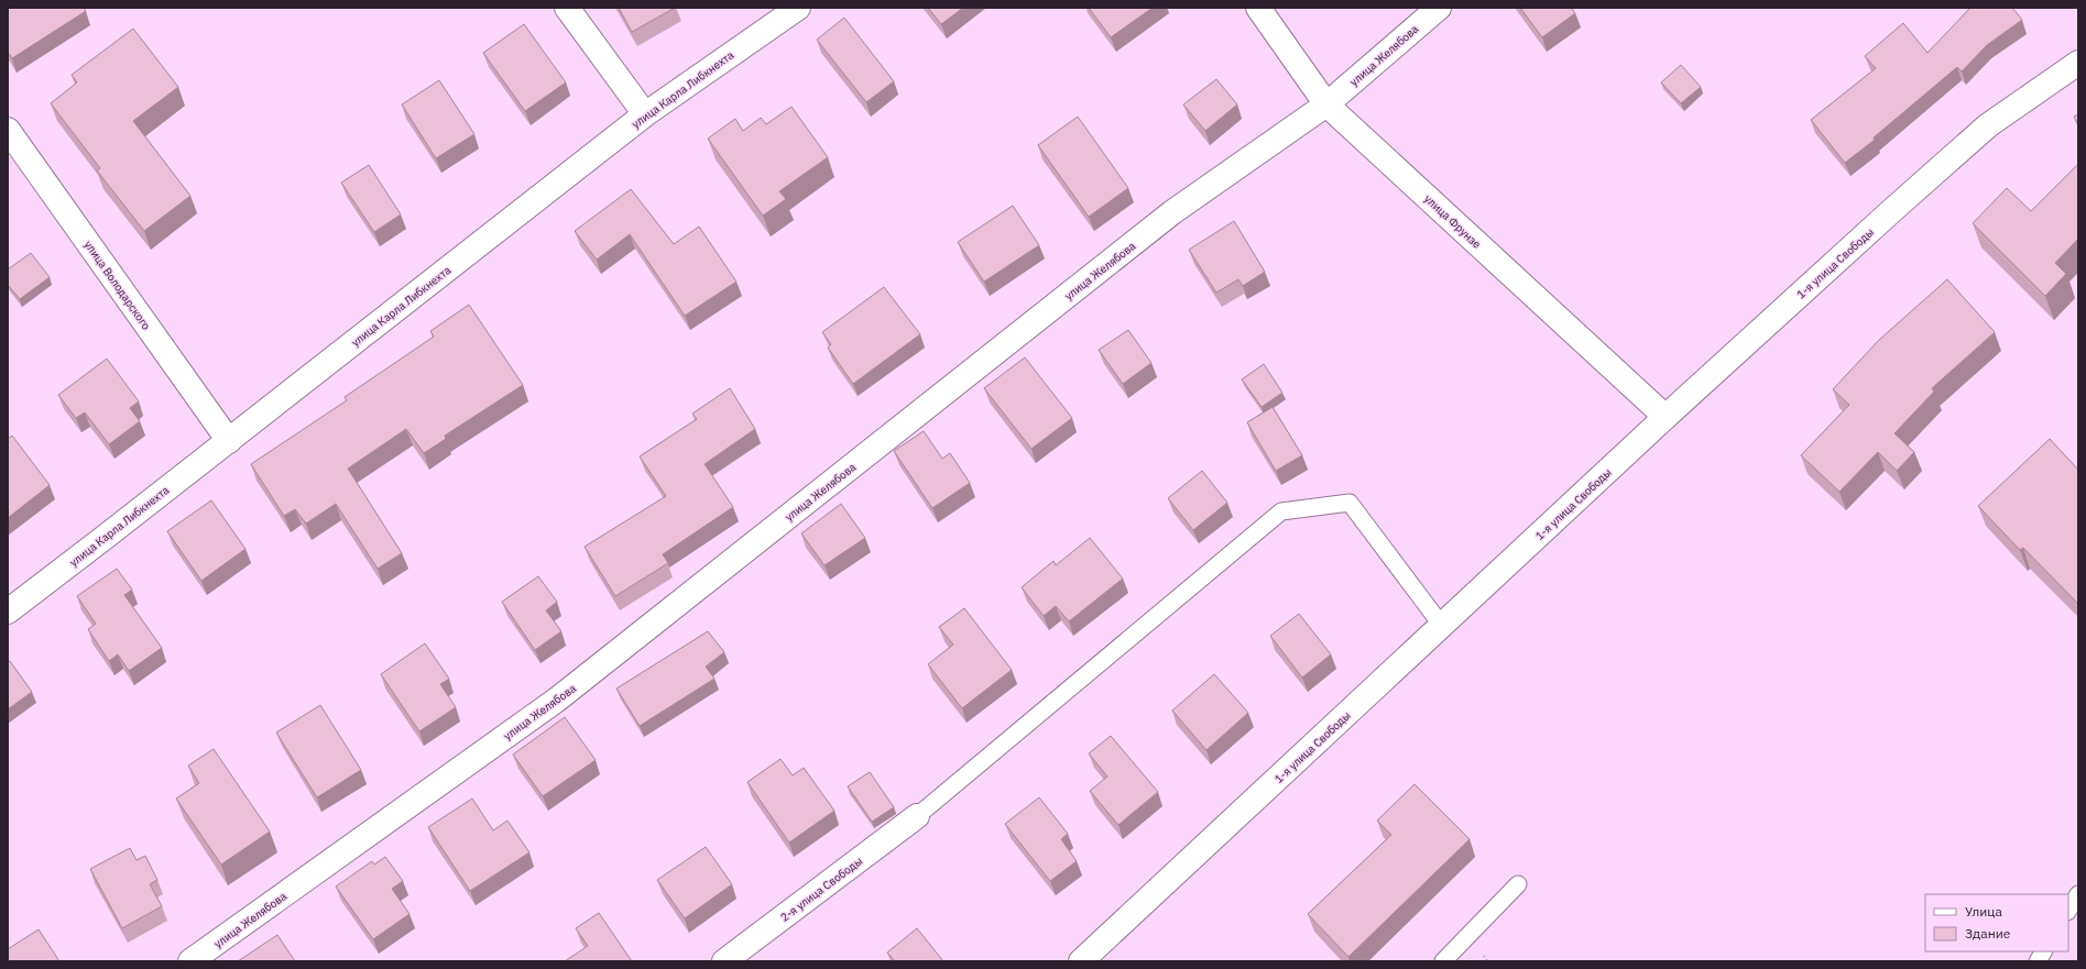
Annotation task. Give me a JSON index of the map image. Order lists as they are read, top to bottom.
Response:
{
  "streets": {
    "street": [
      "улица Желябова",
      "улица Карла Либкнехта",
      "улица Фрунзе",
      "1-я улица Свободы",
      "улица Володарского",
      "2-я улица Свободы"
    ]
  },
  "crossings": [
    ["улица Желябова", "улица Фрунзе"],
    ["улица Карла Либкнехта", "улица Володарского"],
    ["улица Фрунзе", "1-я улица Свободы"]
  ],
  "legend": ["Улица", "Здание"]
}
